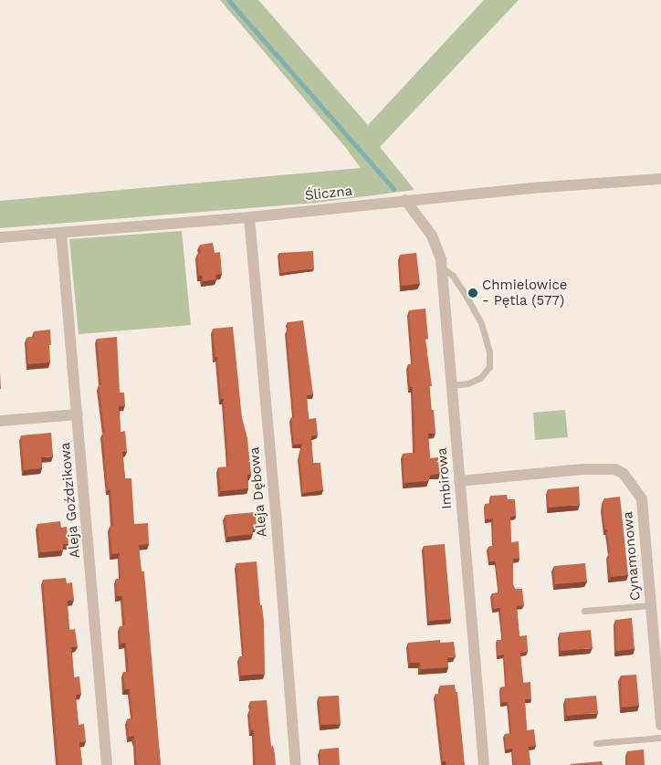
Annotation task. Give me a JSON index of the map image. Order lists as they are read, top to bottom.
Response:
{
  "streets": {
    "street": [
      "Śliczna",
      "Imbirowa",
      "Aleja Dębowa",
      "Aleja Goździkowa",
      "Cynamonowa"
    ]
  },
  "crossings": [
    ["Śliczna", "Imbirowa"],
    ["Śliczna", "Aleja Dębowa"],
    ["Śliczna", "Aleja Goździkowa"],
    ["Imbirowa", "Cynamonowa"]
  ],
  "places": ["Chmielowice - Pętla (577)"]
}
